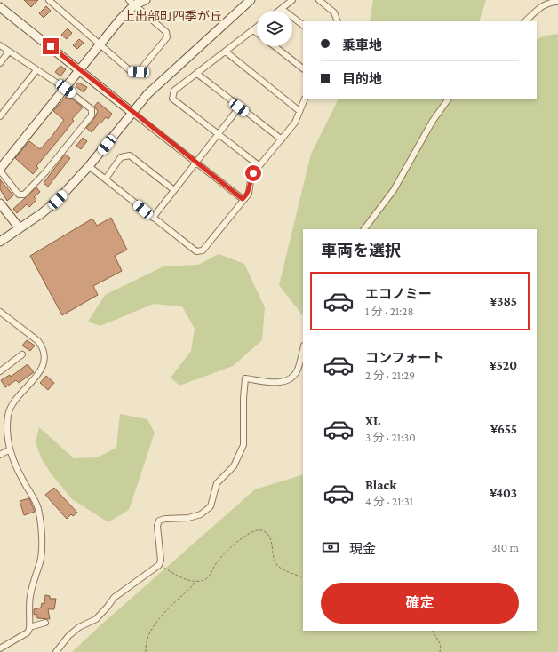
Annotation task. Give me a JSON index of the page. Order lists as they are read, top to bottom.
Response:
{
  "districts": ["上出部町四季が丘"],
  "page": {
    "banner": ["乗車地", "目的地"],
    "heading": "車両を選択",
    "list": [
      {
        "name": "エコノミー",
        "note": "1 分 · 21:28",
        "value": "¥385"
      },
      {
        "name": "コンフォート",
        "note": "2 分 · 21:29",
        "value": "¥520"
      },
      {
        "name": "XL",
        "note": "3 分 · 21:30",
        "value": "¥655"
      },
      {
        "name": "Black",
        "note": "4 分 · 21:31",
        "value": "¥403"
      }
    ],
    "pay": ["現金", "310 m"],
    "buttons": "確定"
  }
}
